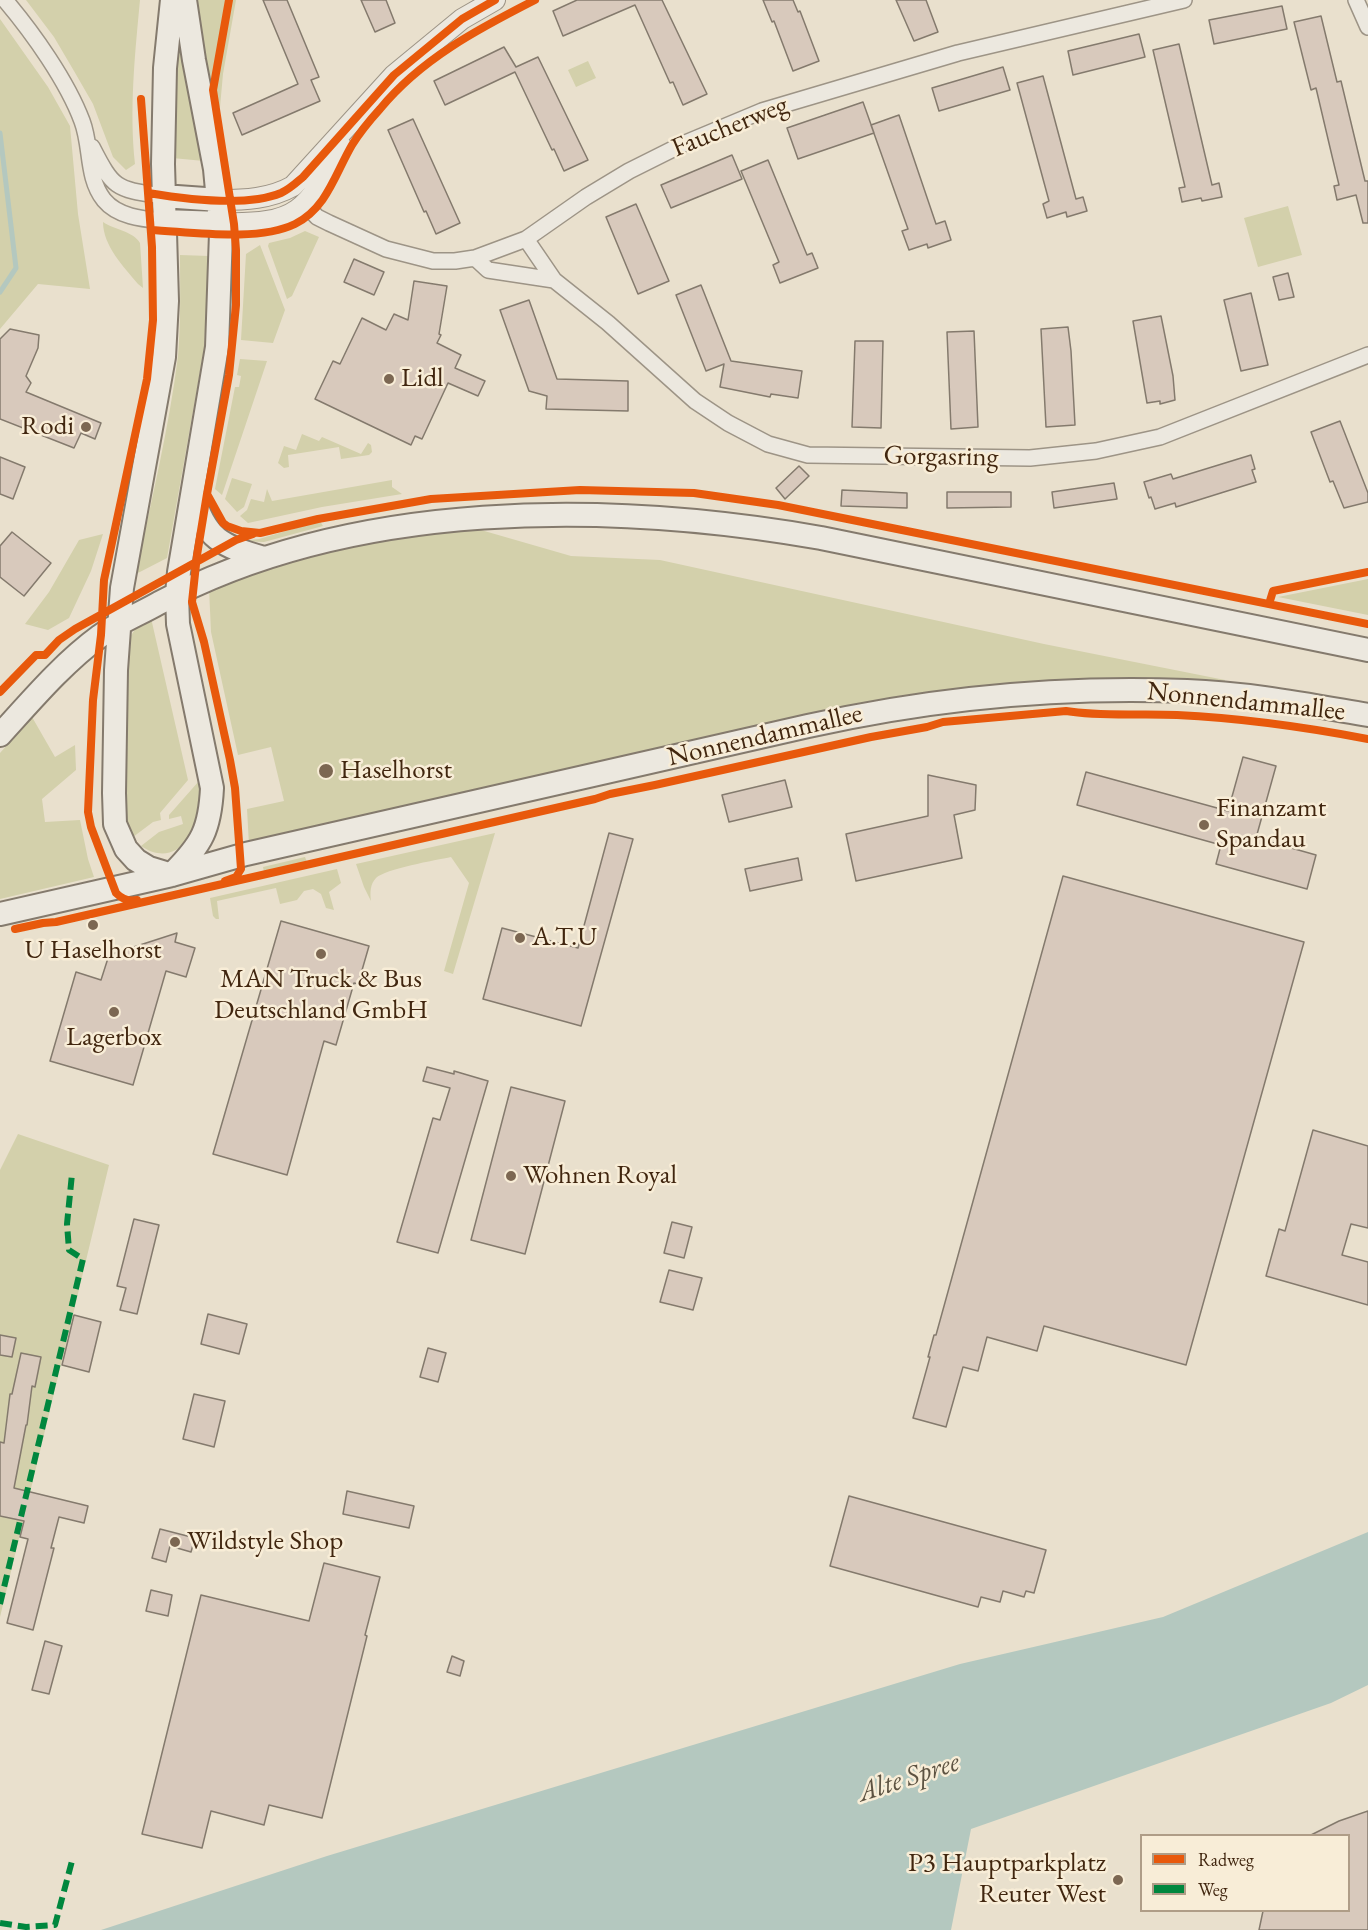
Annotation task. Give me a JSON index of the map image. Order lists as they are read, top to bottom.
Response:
{
  "streets": {
    "main road": ["Nonnendammallee"],
    "street": ["Faucherweg", "Gorgasring"]
  },
  "crossings": [
    ["Faucherweg", "Gorgasring"]
  ],
  "water": ["Alte Spree"],
  "places": [
    "Lidl",
    "Rodi",
    "Haselhorst",
    "Finanzamt Spandau",
    "U Haselhorst",
    "A.T.U",
    "MAN Truck & Bus Deutschland GmbH",
    "Lagerbox",
    "Wohnen Royal",
    "Wildstyle Shop",
    "P3 Hauptparkplatz Reuter West"
  ],
  "legend": ["Radweg", "Weg"]
}
